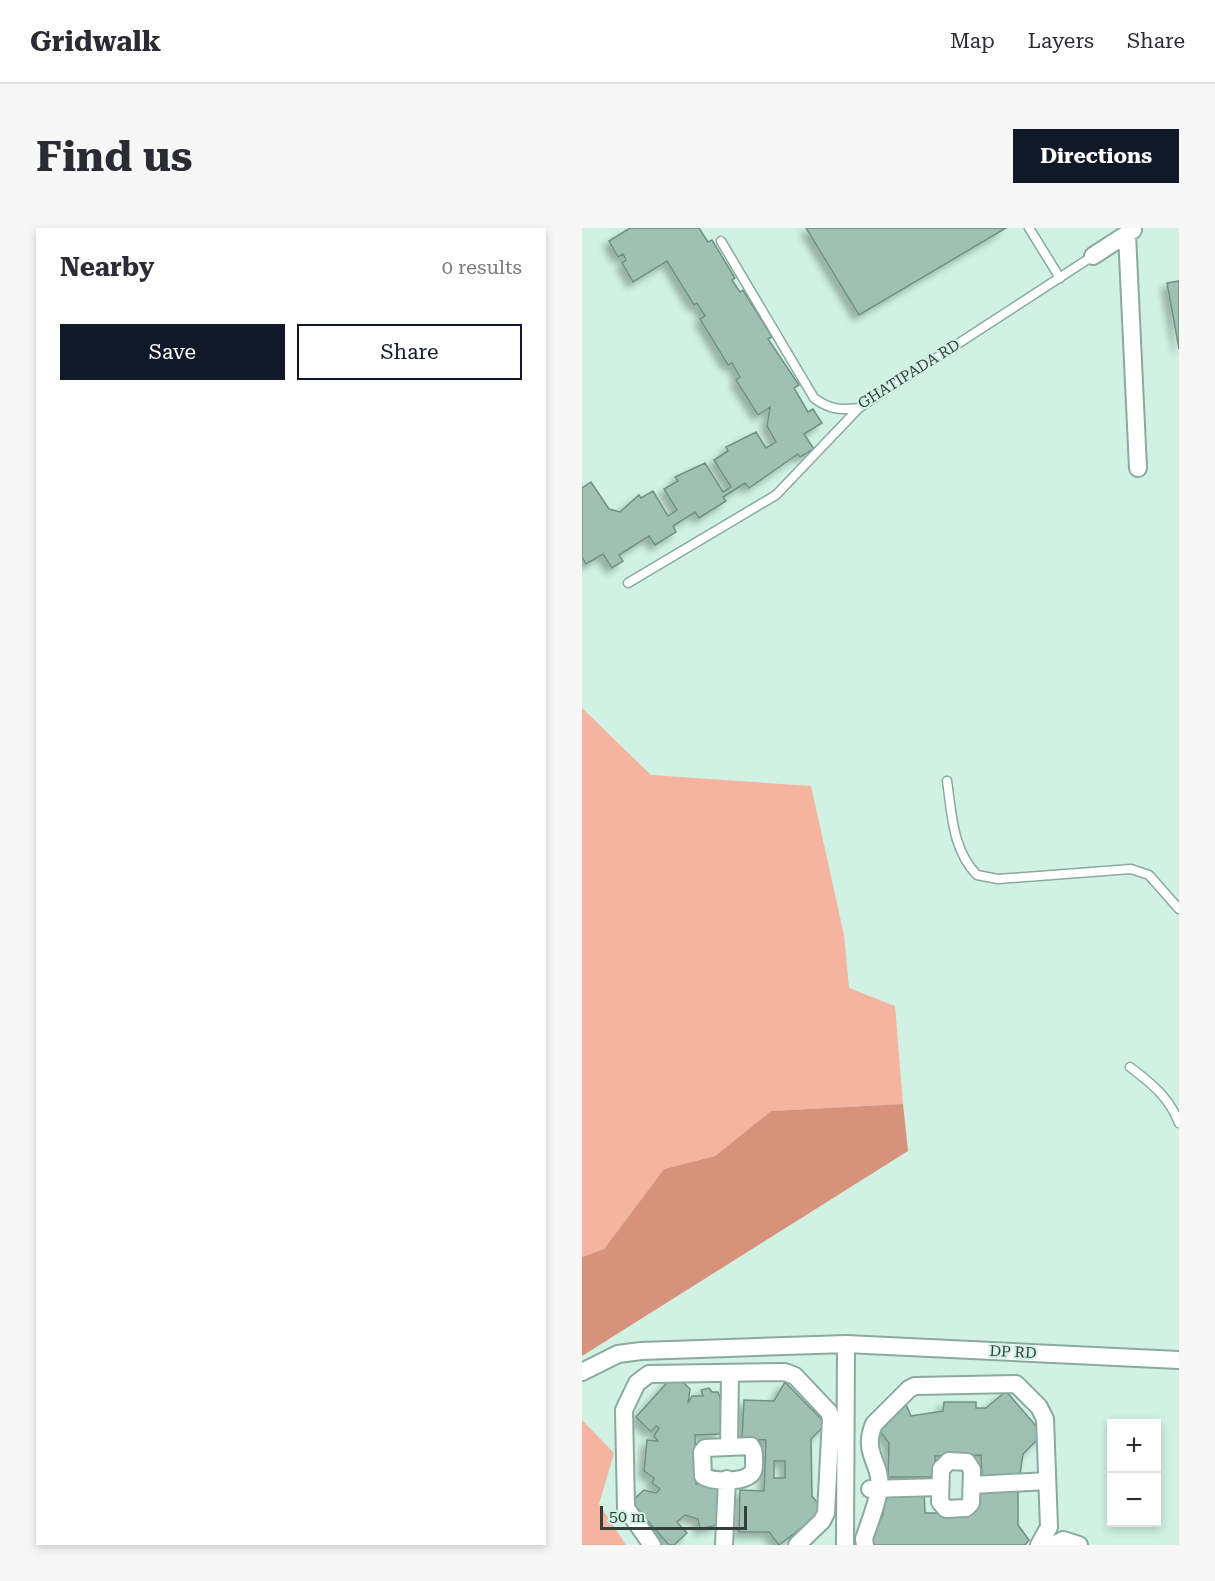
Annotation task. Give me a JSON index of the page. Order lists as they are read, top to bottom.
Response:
{
  "streets": {
    "street": ["DP RD"],
    "lane": ["GHATIPADA RD"]
  },
  "scale_bar": "50 m",
  "page": {
    "header": "Gridwalk",
    "nav": ["Map", "Layers", "Share"],
    "buttons": [
      "Directions",
      ["Save", "Share"]
    ],
    "title": "Find us",
    "heading": ["Nearby", "0 results"],
    "map_buttons": ["+", "−"],
    "scale": "50 m"
  }
}
